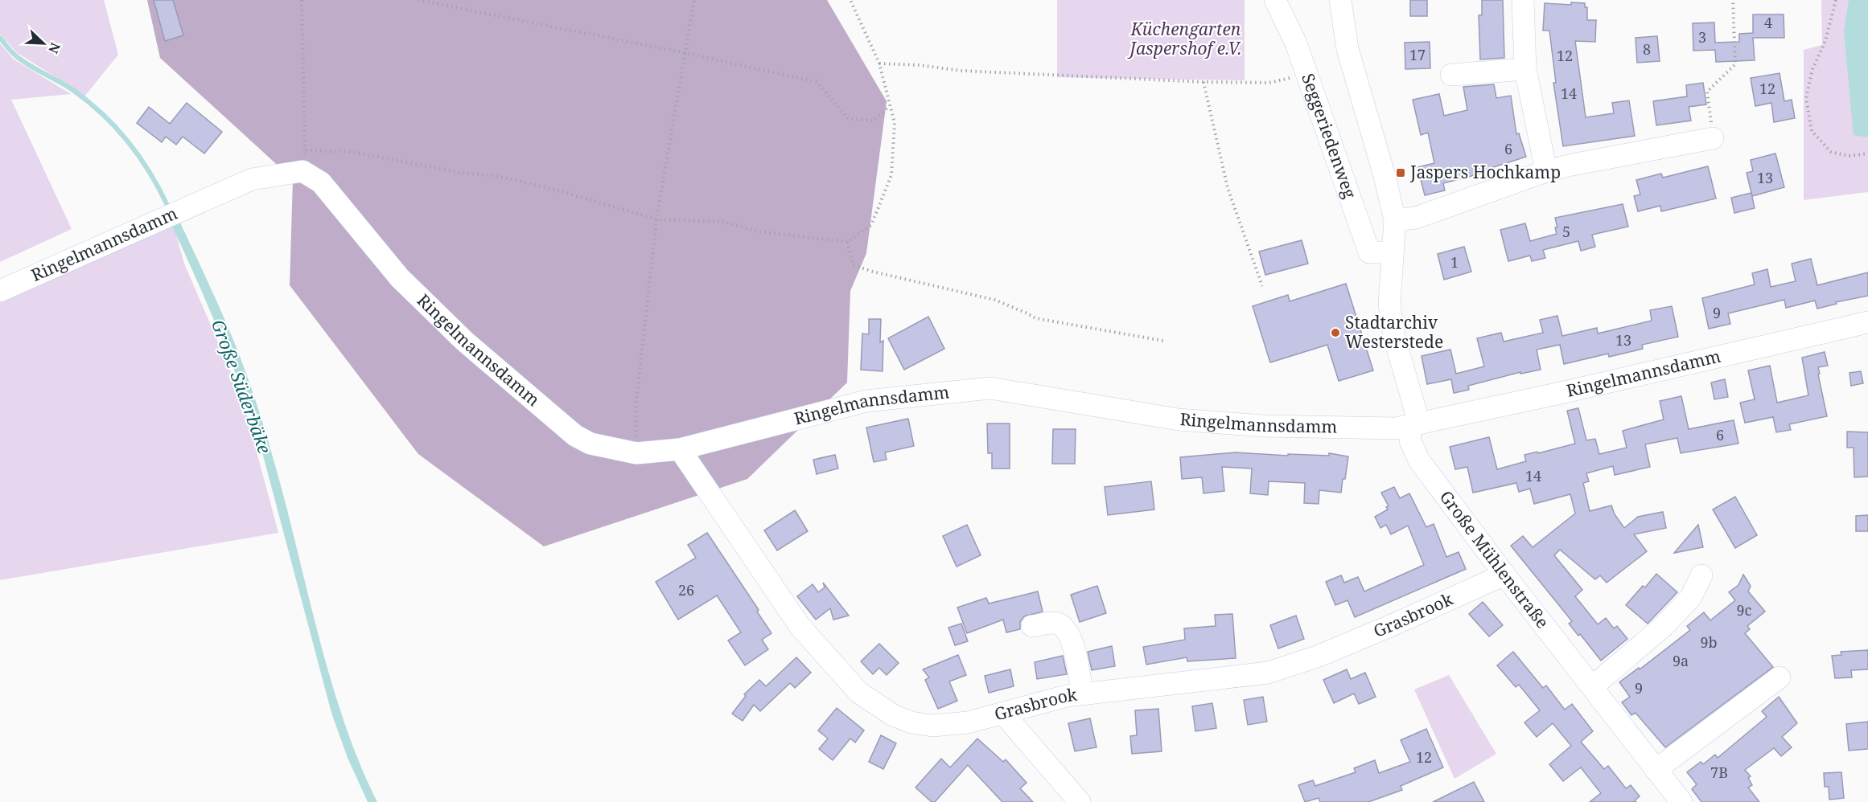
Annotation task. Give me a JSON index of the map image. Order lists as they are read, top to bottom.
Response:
{
  "streets": {
    "street": [
      "Seggeriedenweg",
      "Ringelmannsdamm",
      "Große Mühlenstraße",
      "Grasbrook"
    ]
  },
  "crossings": [
    ["Seggeriedenweg", "Große Mühlenstraße"],
    ["Ringelmannsdamm", "Große Mühlenstraße"],
    ["Ringelmannsdamm", "Grasbrook"],
    ["Große Mühlenstraße", "Grasbrook"]
  ],
  "water": ["Große Süderbäke"],
  "parks": ["Küchengarten Jaspershof e.V."],
  "places": {
    "transit": ["Jaspers Hochkamp"],
    "other": ["Stadtarchiv Westerstede"]
  },
  "house_numbers": [
    "4",
    "3",
    "8",
    "17",
    "12",
    "12",
    "14",
    "6",
    "13",
    "5",
    "1",
    "9",
    "13",
    "6",
    "14",
    "26",
    "9c",
    "9b",
    "9a",
    "9",
    "12",
    "7B"
  ],
  "north": "bottom right"
}
